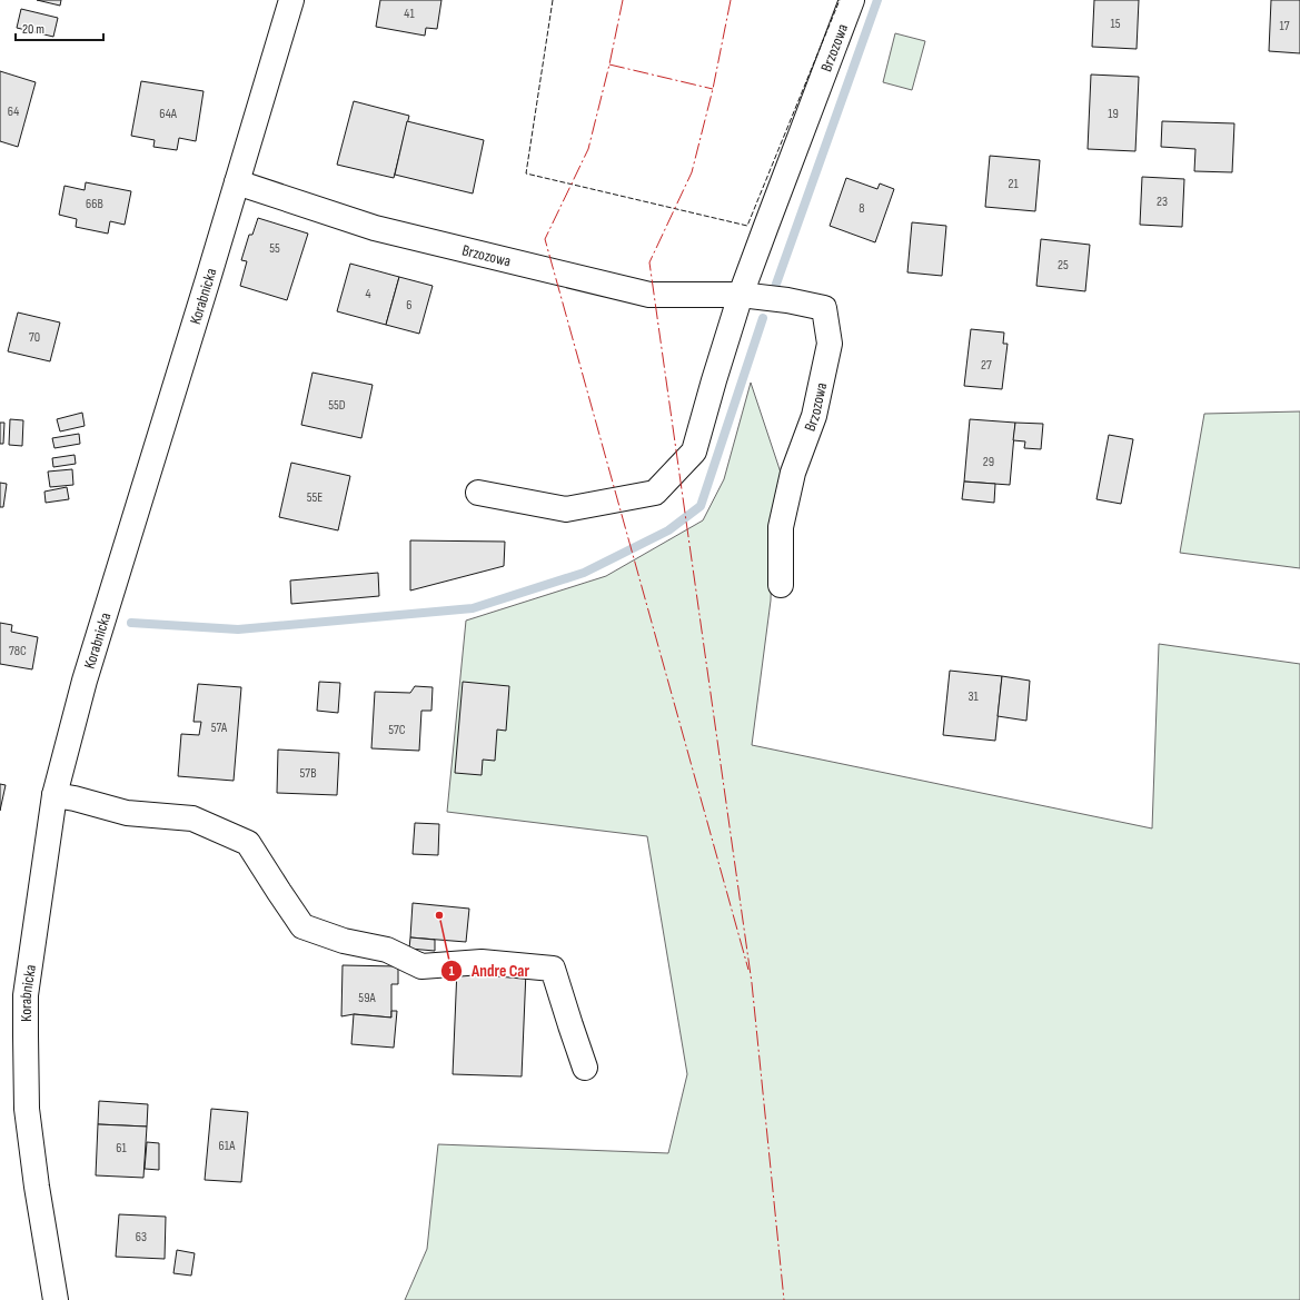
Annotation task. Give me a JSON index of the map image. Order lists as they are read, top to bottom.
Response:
{
  "streets": {
    "street": ["Brzozowa", "Korabnicka"]
  },
  "crossings": [
    ["Brzozowa", "Korabnicka"]
  ],
  "places": ["Andre Car"],
  "house_numbers": [
    "41",
    "15",
    "17",
    "64",
    "64A",
    "19",
    "21",
    "23",
    "66B",
    "8",
    "55",
    "25",
    "4",
    "6",
    "70",
    "27",
    "55D",
    "29",
    "55E",
    "78C",
    "31",
    "57A",
    "57C",
    "57B",
    "59A",
    "61A",
    "61",
    "63"
  ],
  "scale_bar": "20 m"
}
